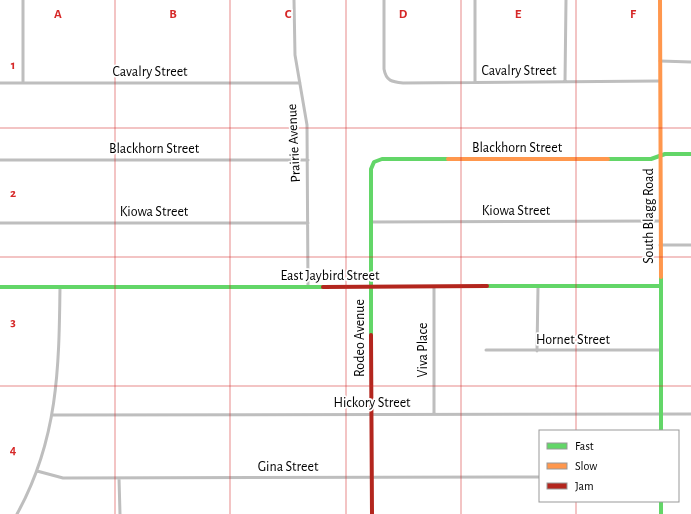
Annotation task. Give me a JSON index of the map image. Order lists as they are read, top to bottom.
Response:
{
  "streets": {
    "street": [
      "Cavalry Street",
      "Prairie Avenue",
      "Blackhorn Street",
      "Kiowa Street",
      "South Blagg Road",
      "East Jaybird Street",
      "Rodeo Avenue",
      "Hornet Street",
      "Viva Place",
      "Hickory Street",
      "Gina Street"
    ]
  },
  "crossings": [
    ["Cavalry Street", "Prairie Avenue"],
    ["Cavalry Street", "South Blagg Road"],
    ["Prairie Avenue", "Blackhorn Street"],
    ["Prairie Avenue", "Kiowa Street"],
    ["Prairie Avenue", "East Jaybird Street"],
    ["Blackhorn Street", "South Blagg Road"],
    ["Blackhorn Street", "Rodeo Avenue"],
    ["Kiowa Street", "South Blagg Road"],
    ["Kiowa Street", "Rodeo Avenue"],
    ["South Blagg Road", "East Jaybird Street"],
    ["South Blagg Road", "Hornet Street"],
    ["South Blagg Road", "Hickory Street"],
    ["East Jaybird Street", "Rodeo Avenue"],
    ["East Jaybird Street", "Viva Place"],
    ["Rodeo Avenue", "Hickory Street"],
    ["Rodeo Avenue", "Gina Street"],
    ["Viva Place", "Hickory Street"]
  ],
  "legend": ["Fast", "Slow", "Jam"],
  "grid": {
    "columns": [
      "A",
      "B",
      "C",
      "D",
      "E",
      "F"
    ],
    "rows": [
      "1",
      "2",
      "3",
      "4"
    ]
  }
}
